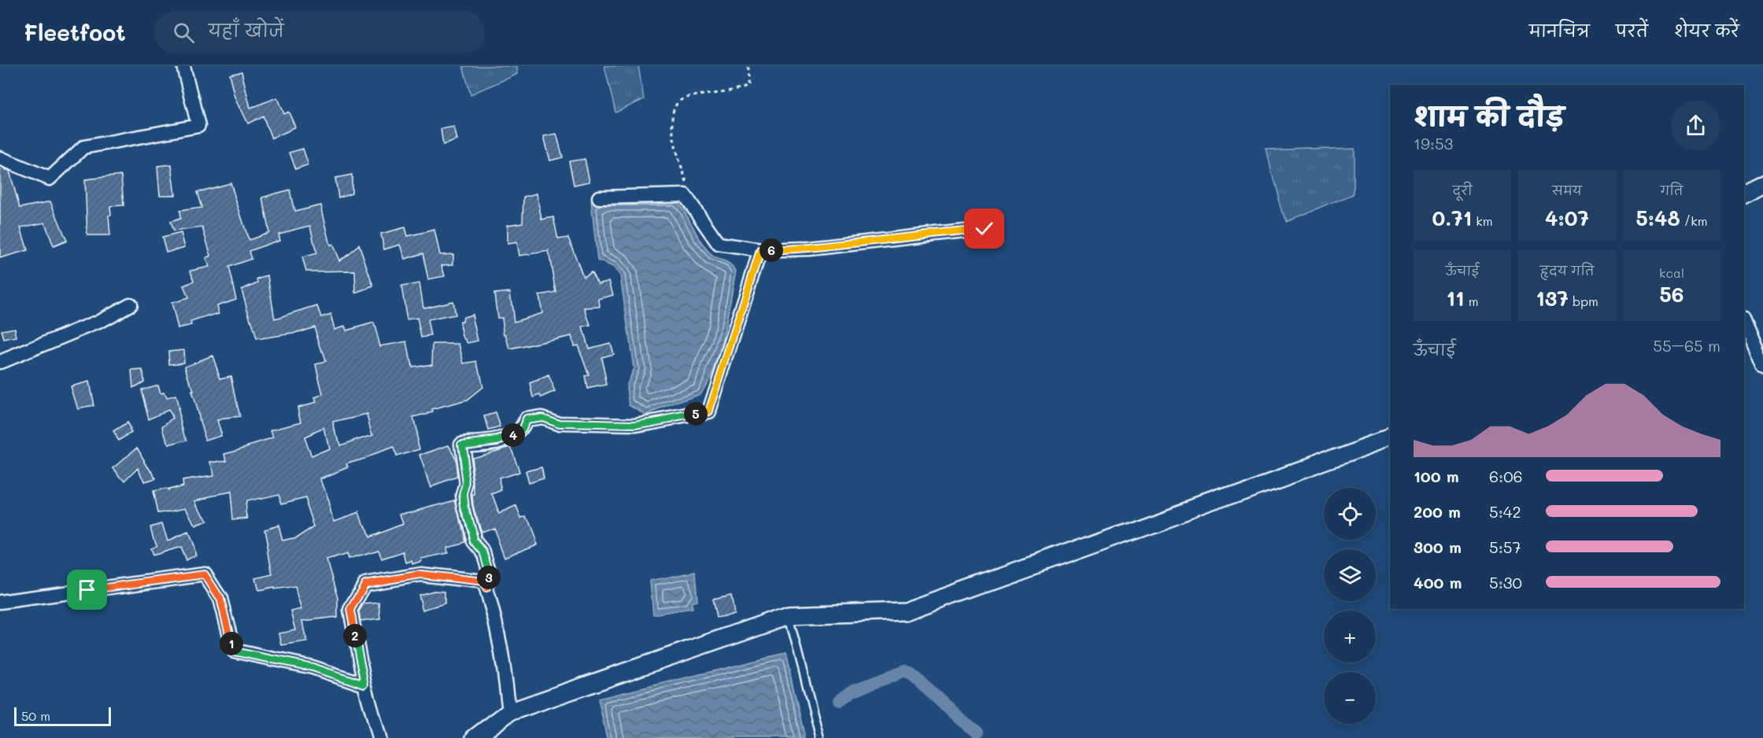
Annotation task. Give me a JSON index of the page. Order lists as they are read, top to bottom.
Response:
{
  "scale_bar": "50 m",
  "page": {
    "header": "Fleetfoot",
    "search": "यहाँ खोजें",
    "nav": ["मानचित्र", "परतें", "शेयर करें"],
    "heading": ["शाम की दौड़", "19:53"],
    "stats": [
      ["दूरी", "0.71 km"],
      ["समय", "4:07"],
      ["गति", "5:48 /km"],
      ["ऊँचाई", "11 m"],
      ["हृदय गति", "137 bpm"],
      ["kcal", "56"]
    ],
    "pins": [
      "6",
      "5",
      "4",
      "3",
      "2",
      "1"
    ],
    "chart": ["ऊँचाई", "55–65 m"],
    "list": [
      {
        "name": "100 m",
        "note": "6:06"
      },
      {
        "name": "200 m",
        "note": "5:42"
      },
      {
        "name": "300 m",
        "note": "5:57"
      },
      {
        "name": "400 m",
        "note": "5:30"
      }
    ],
    "map_buttons": ["+", "−"],
    "scale": "50 m"
  }
}
